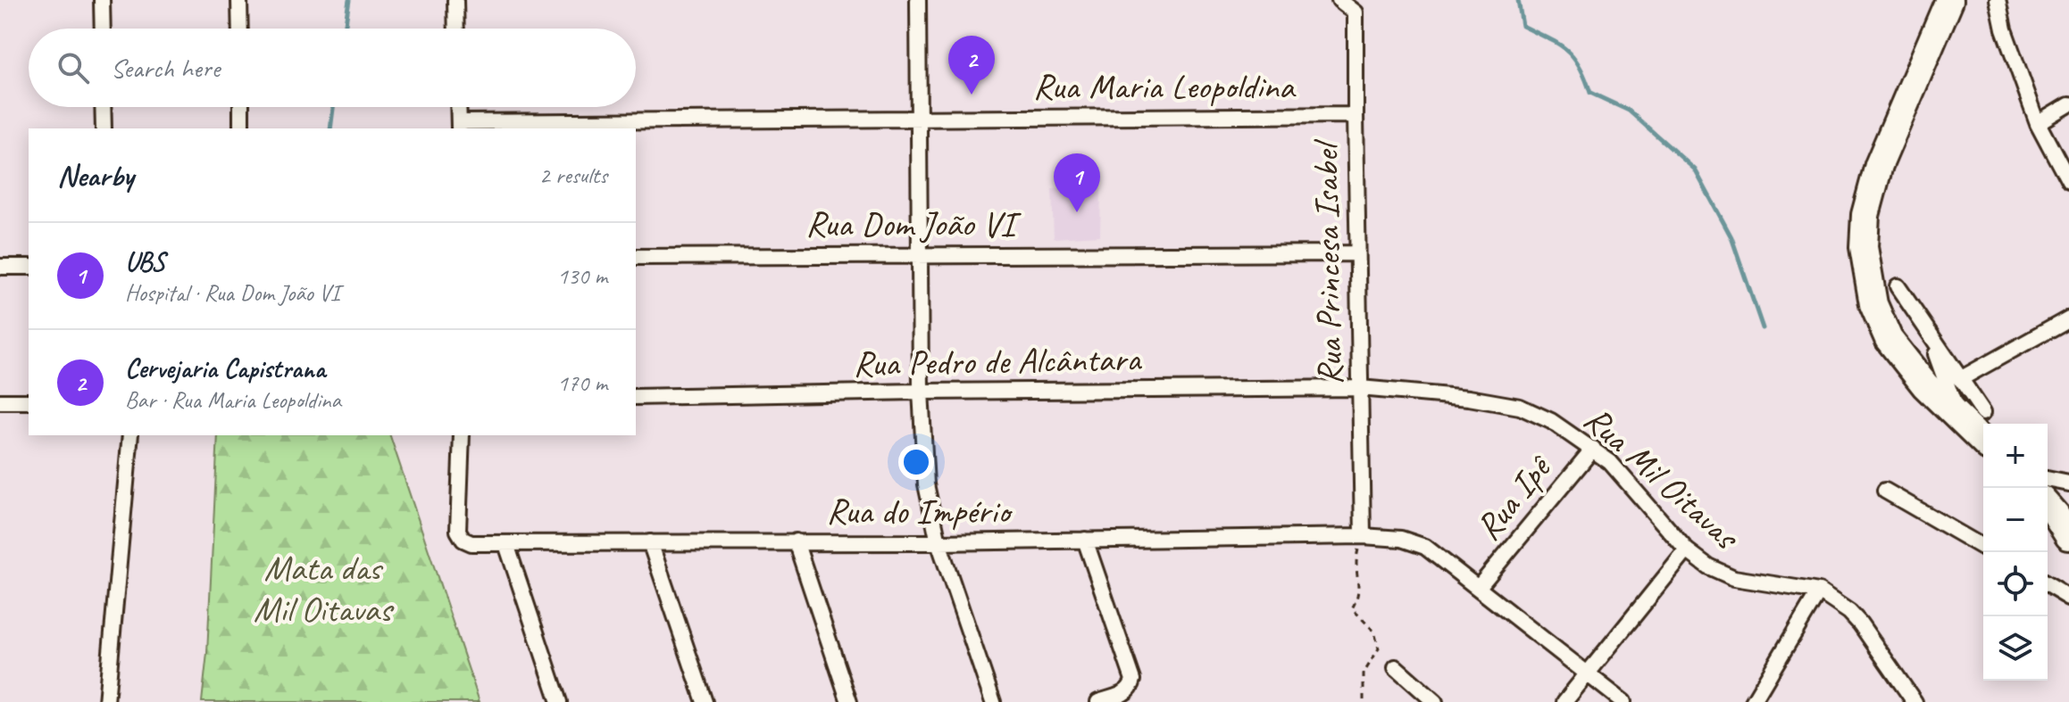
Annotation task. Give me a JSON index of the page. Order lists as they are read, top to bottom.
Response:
{
  "streets": {
    "street": [
      "Rua Maria Leopoldina",
      "Rua Dom João VI",
      "Rua Princesa Isabel",
      "Rua Pedro de Alcântara",
      "Rua Mil Oitavas",
      "Rua Ipê",
      "Rua do Império"
    ]
  },
  "crossings": [
    ["Rua Maria Leopoldina", "Rua Princesa Isabel"],
    ["Rua Dom João VI", "Rua Princesa Isabel"],
    ["Rua Princesa Isabel", "Rua Pedro de Alcântara"],
    ["Rua Princesa Isabel", "Rua Mil Oitavas"],
    ["Rua Princesa Isabel", "Rua do Império"],
    ["Rua Pedro de Alcântara", "Rua Mil Oitavas"],
    ["Rua Mil Oitavas", "Rua Ipê"],
    ["Rua Ipê", "Rua do Império"]
  ],
  "parks": ["Mata das Mil Oitavas"],
  "page": {
    "search": "Search here",
    "pins": ["2", "1"],
    "heading": ["Nearby", "2 results"],
    "list": [
      {
        "mark": "1",
        "name": "UBS",
        "note": "Hospital · Rua Dom João VI",
        "value": "130 m"
      },
      {
        "mark": "2",
        "name": "Cervejaria Capistrana",
        "note": "Bar · Rua Maria Leopoldina",
        "value": "170 m"
      }
    ],
    "map_buttons": ["+", "−"]
  }
}
